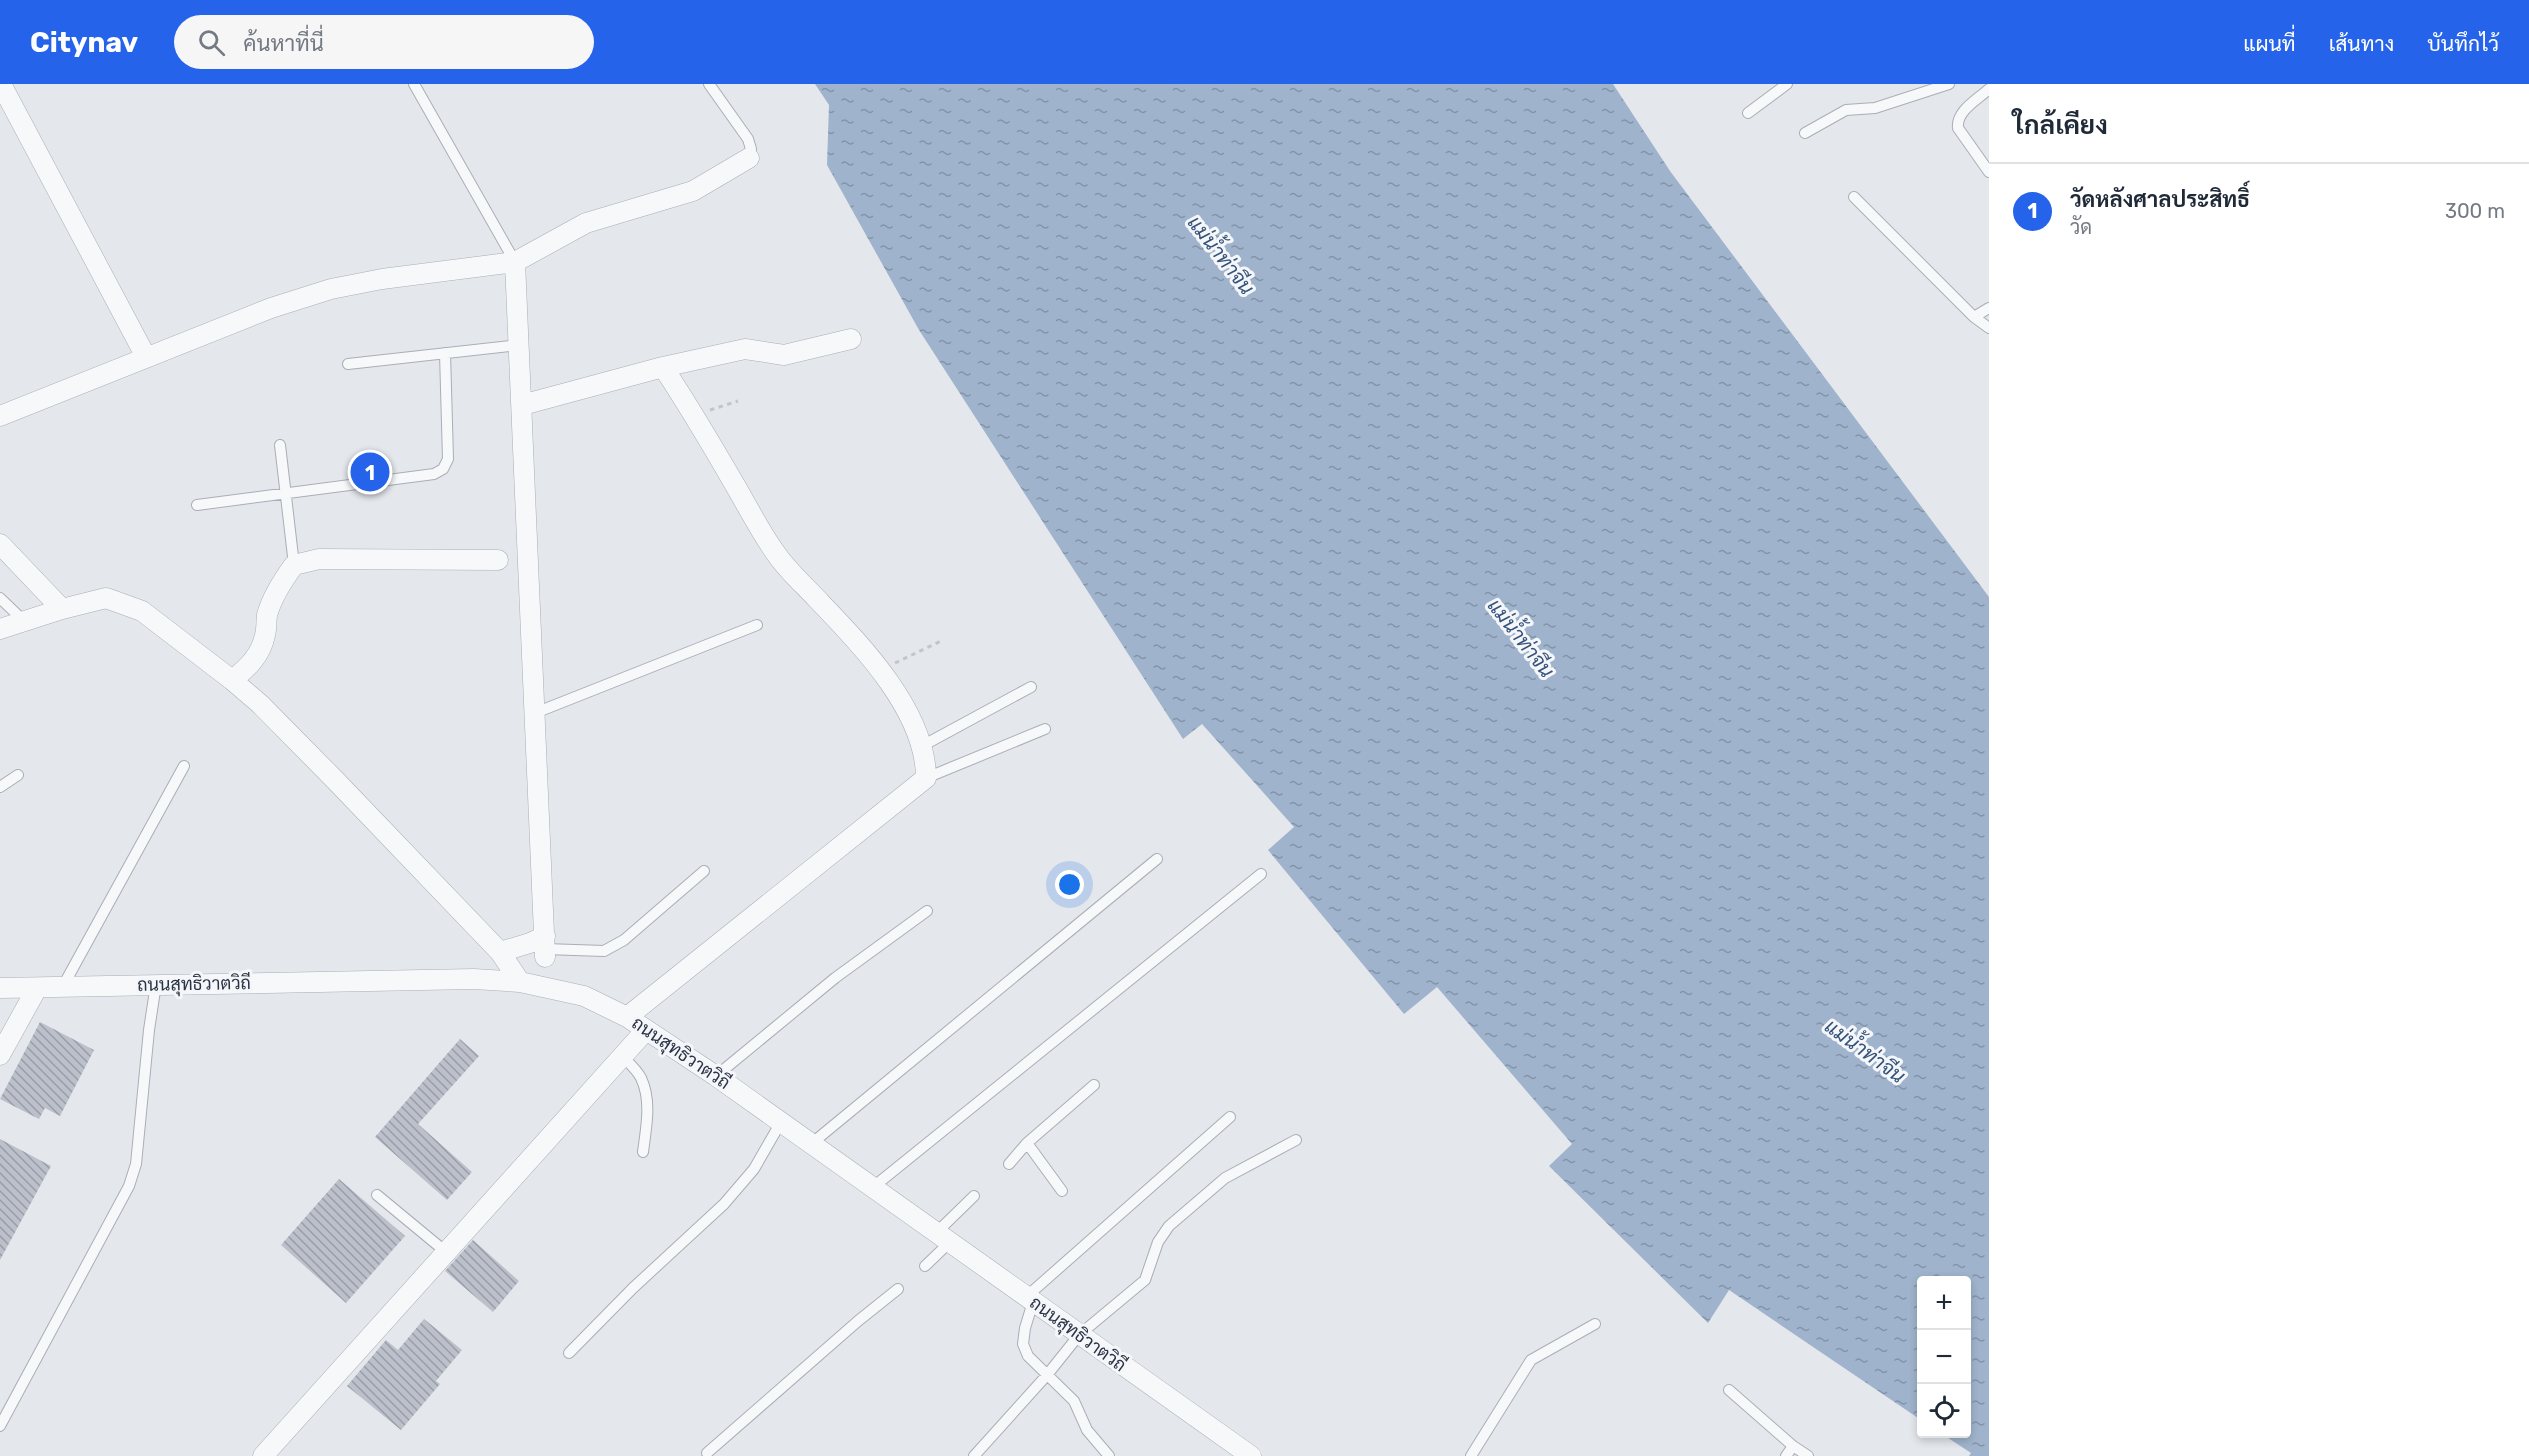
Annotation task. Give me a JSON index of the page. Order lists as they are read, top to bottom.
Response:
{
  "streets": {
    "street": ["ถนนสุทธิวาตวิถี"]
  },
  "water": ["แม่น้ำท่าจีน"],
  "page": {
    "header": "Citynav",
    "search": "ค้นหาที่นี่",
    "nav": ["แผนที่", "เส้นทาง", "บันทึกไว้"],
    "heading": "ใกล้เคียง",
    "list": [
      {
        "mark": "1",
        "name": "วัดหลังศาลประสิทธิ์",
        "note": "วัด",
        "value": "300 m"
      }
    ],
    "pins": "1",
    "map_buttons": ["+", "−"]
  }
}
